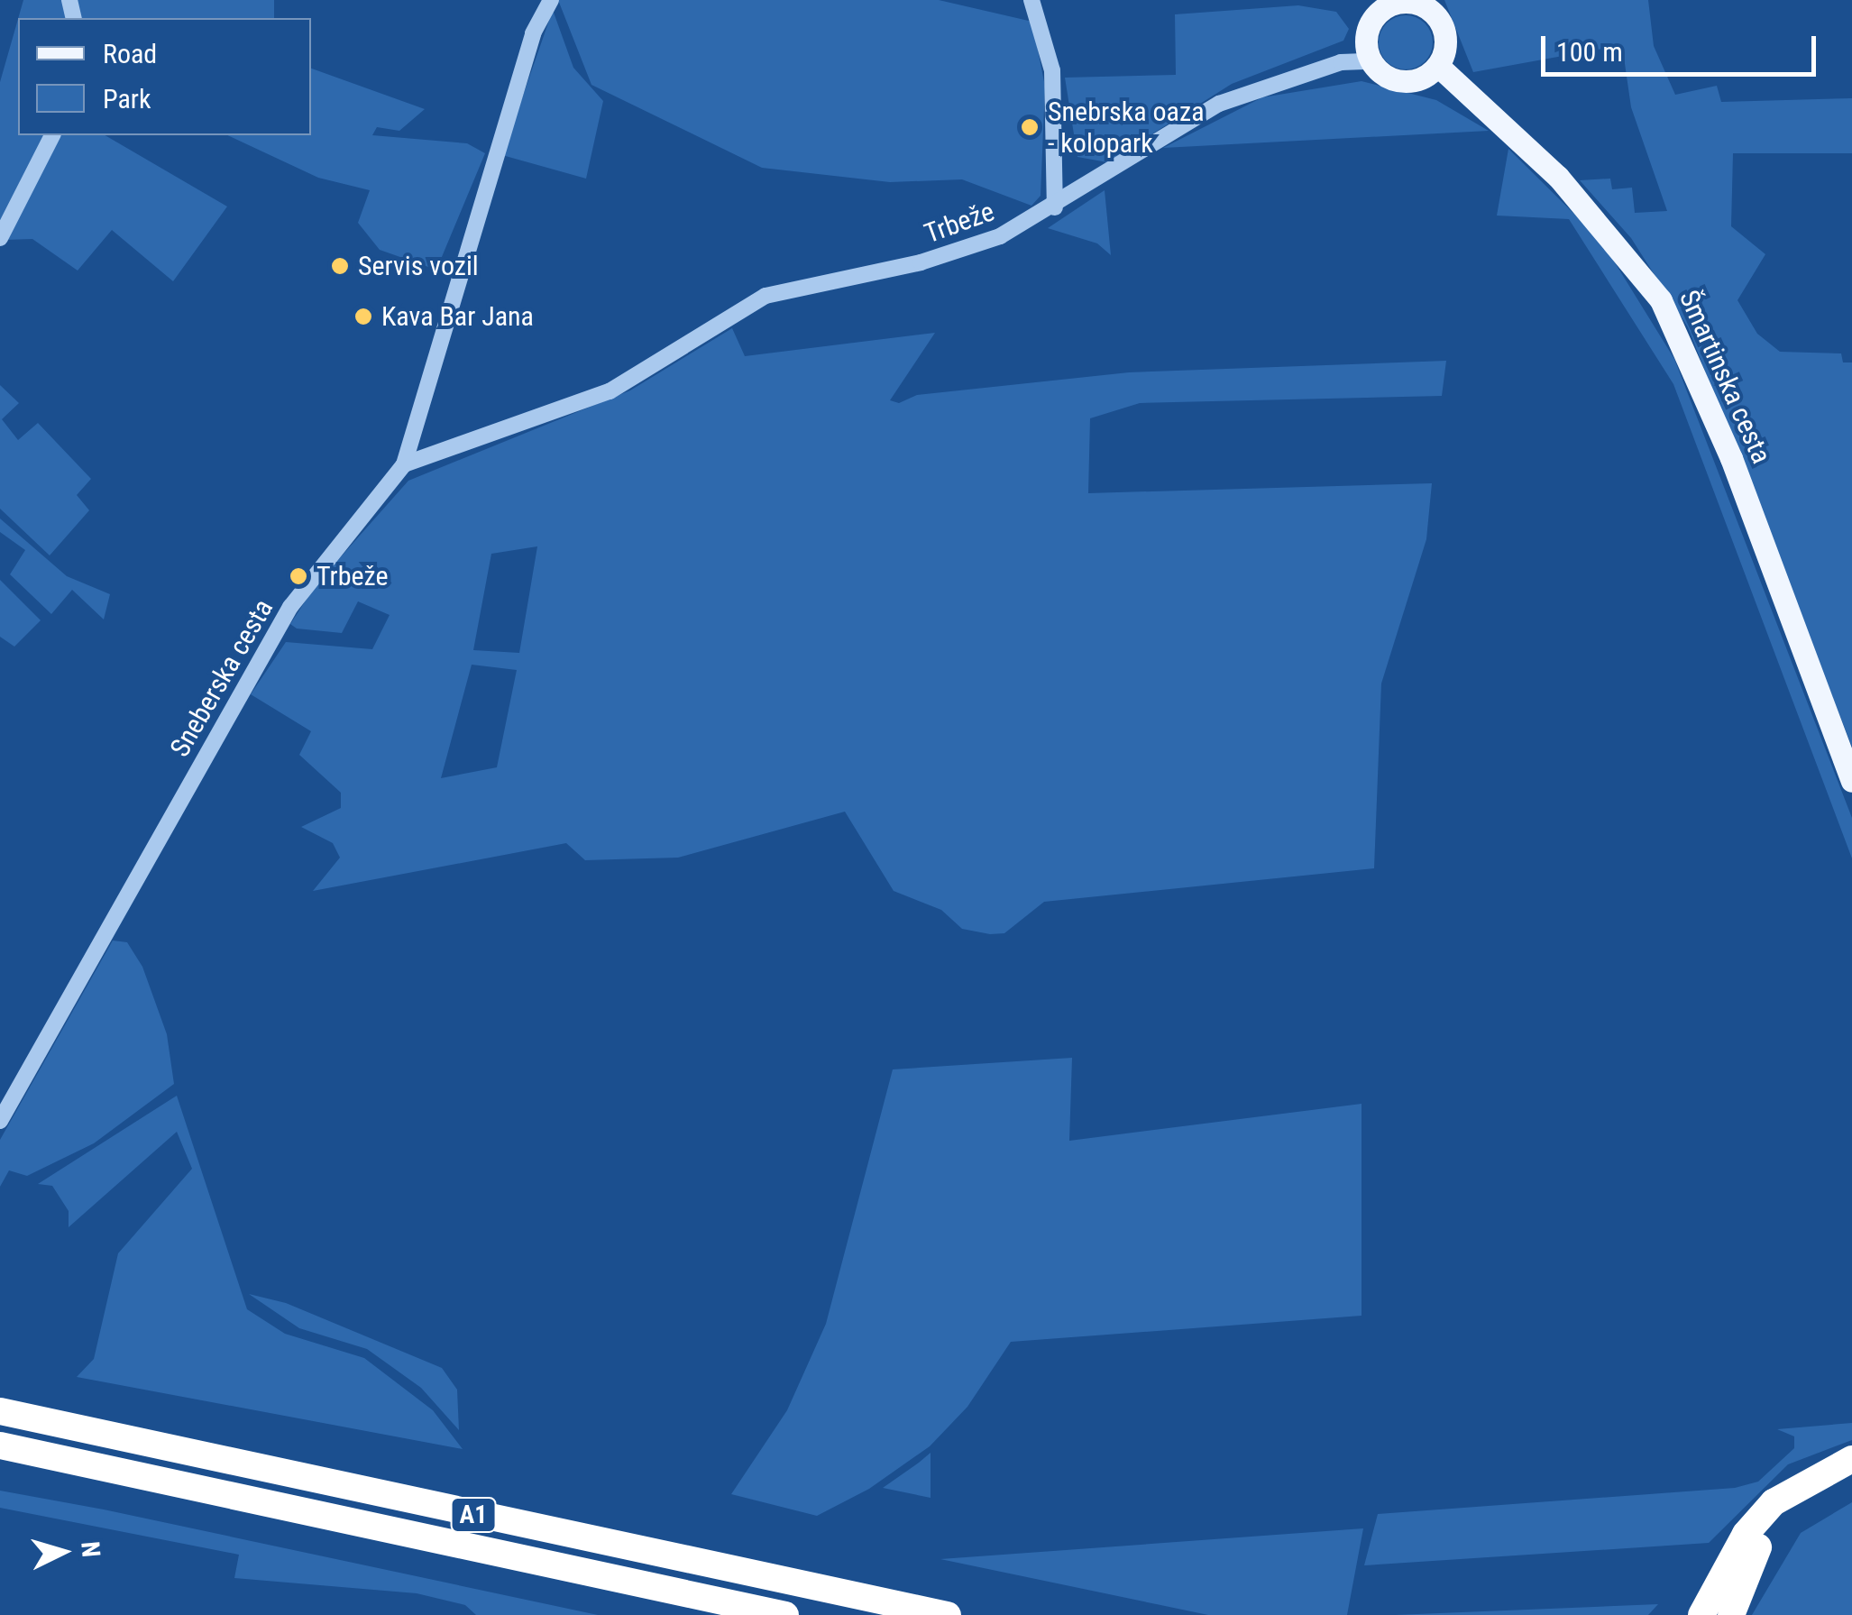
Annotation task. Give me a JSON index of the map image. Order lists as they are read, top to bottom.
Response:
{
  "streets": {
    "highway": ["A1"],
    "main road": ["Šmartinska cesta"],
    "street": ["Trbeže", "Sneberska cesta"]
  },
  "crossings": [
    ["Trbeže", "Šmartinska cesta"],
    ["Trbeže", "Sneberska cesta"]
  ],
  "places": [
    "Snebrska oaza - kolopark",
    "Servis vozil",
    "Kava Bar Jana",
    "Trbeže"
  ],
  "legend": ["Road", "Park"],
  "scale_bar": "100 m",
  "north": "right"
}
